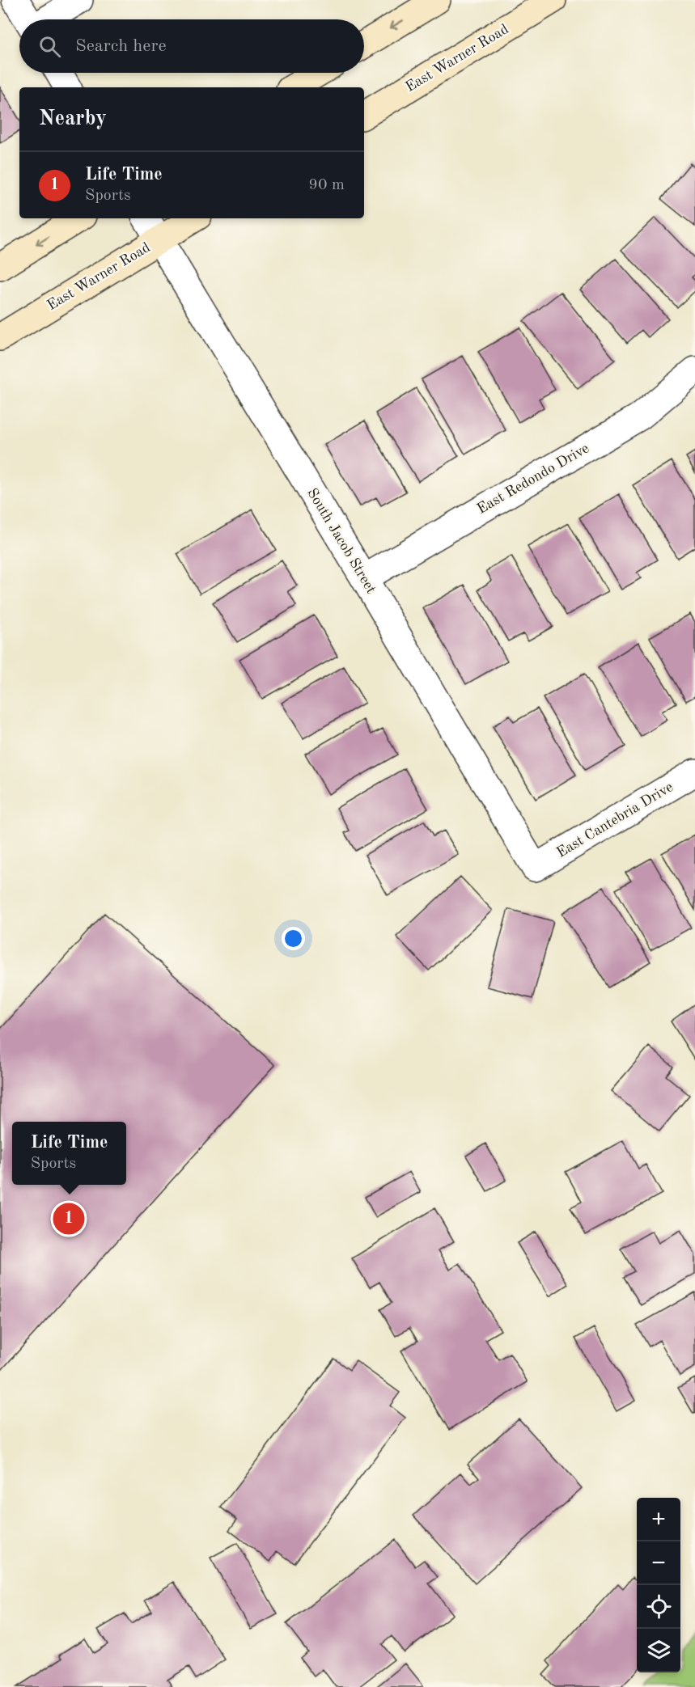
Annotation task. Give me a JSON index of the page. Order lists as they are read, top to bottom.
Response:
{
  "streets": {
    "main road": ["East Warner Road"],
    "street": ["East Redondo Drive", "South Jacob Street", "East Cantebria Drive"]
  },
  "crossings": [
    ["East Warner Road", "South Jacob Street"],
    ["East Redondo Drive", "South Jacob Street"],
    ["South Jacob Street", "East Cantebria Drive"]
  ],
  "page": {
    "search": "Search here",
    "heading": "Nearby",
    "list": [
      {
        "mark": "1",
        "name": "Life Time",
        "note": "Sports",
        "value": "90 m"
      }
    ],
    "popup": ["Life Time", "Sports"],
    "pins": "1",
    "map_buttons": ["+", "−"]
  }
}
